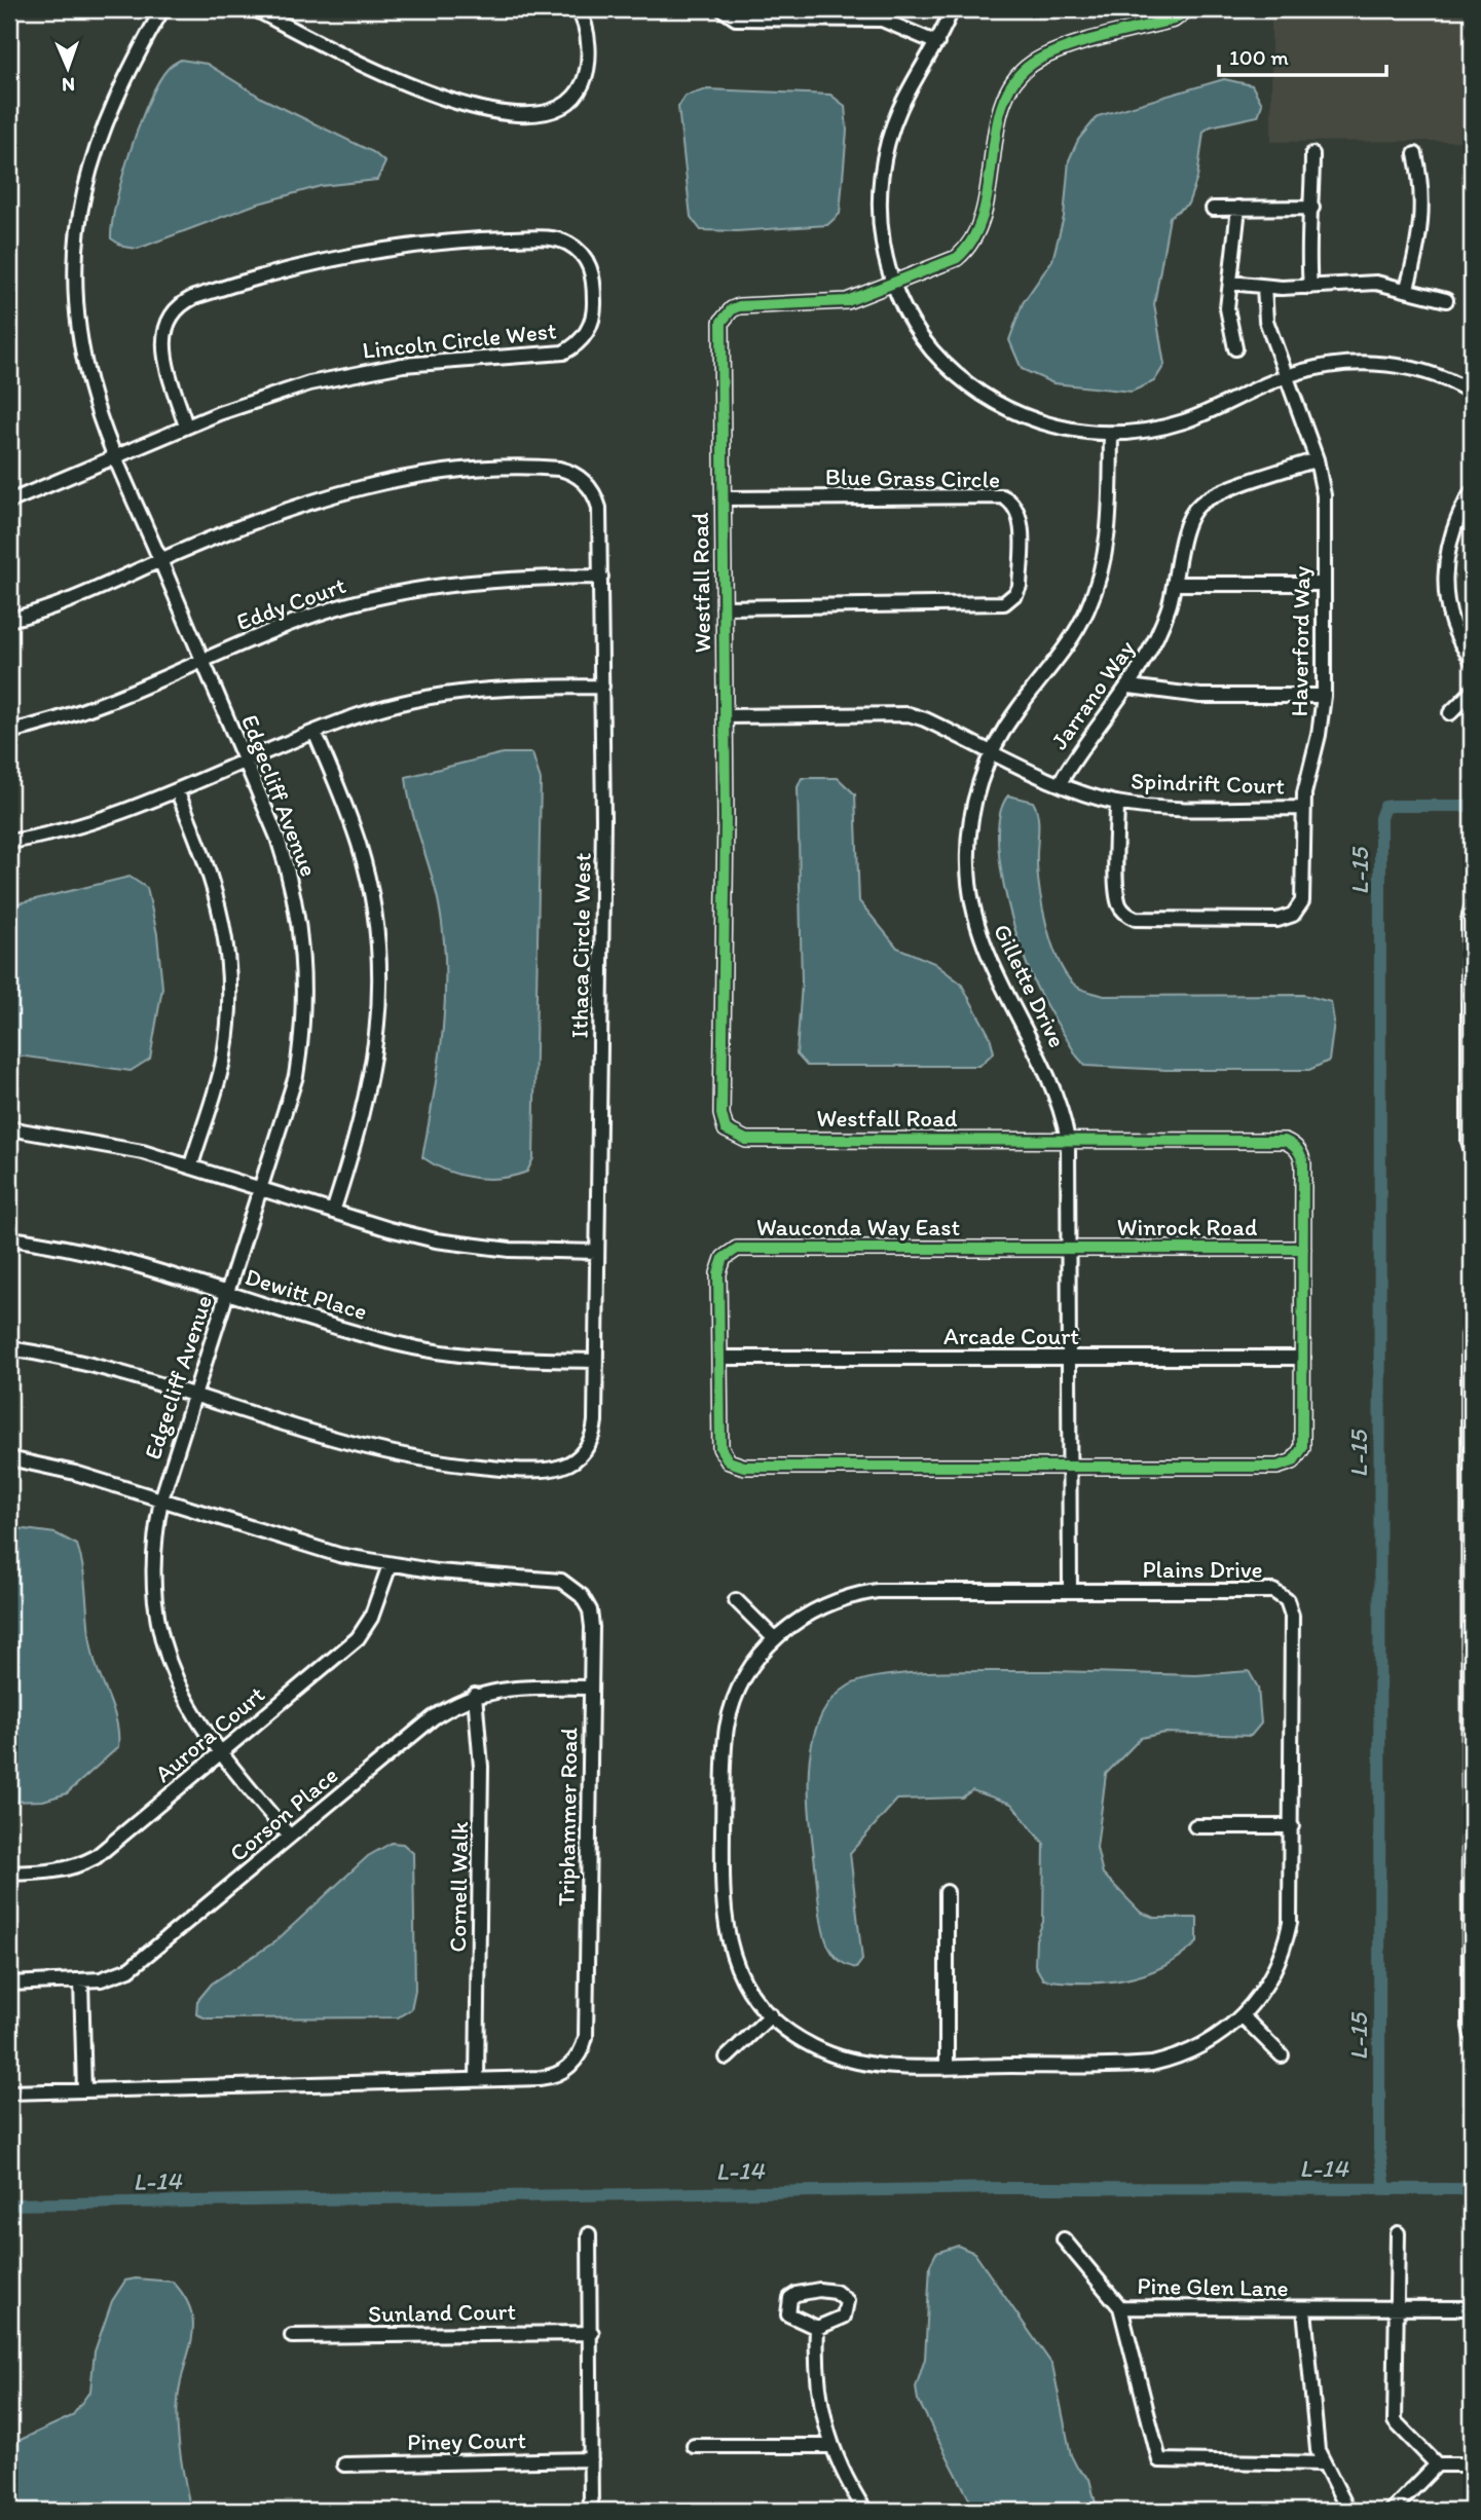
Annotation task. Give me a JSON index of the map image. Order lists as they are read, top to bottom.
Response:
{
  "streets": {
    "street": [
      "Lincoln Circle West",
      "Blue Grass Circle",
      "Westfall Road",
      "Eddy Court",
      "Haverford Way",
      "Jarrano Way",
      "Spindrift Court",
      "Edgecliff Avenue",
      "Ithaca Circle West",
      "Gillette Drive",
      "Wauconda Way East",
      "Winrock Road",
      "Dewitt Place",
      "Arcade Court",
      "Plains Drive",
      "Aurora Court",
      "Corson Place",
      "Triphammer Road",
      "Cornell Walk",
      "Pine Glen Lane",
      "Sunland Court",
      "Piney Court"
    ]
  },
  "crossings": [
    ["Lincoln Circle West", "Edgecliff Avenue"],
    ["Blue Grass Circle", "Westfall Road"],
    ["Westfall Road", "Spindrift Court"],
    ["Westfall Road", "Gillette Drive"],
    ["Westfall Road", "Wauconda Way East"],
    ["Eddy Court", "Edgecliff Avenue"],
    ["Eddy Court", "Ithaca Circle West"],
    ["Haverford Way", "Jarrano Way"],
    ["Haverford Way", "Spindrift Court"],
    ["Jarrano Way", "Spindrift Court"],
    ["Spindrift Court", "Gillette Drive"],
    ["Edgecliff Avenue", "Ithaca Circle West"],
    ["Edgecliff Avenue", "Dewitt Place"],
    ["Edgecliff Avenue", "Aurora Court"],
    ["Edgecliff Avenue", "Corson Place"],
    ["Edgecliff Avenue", "Triphammer Road"],
    ["Ithaca Circle West", "Dewitt Place"],
    ["Gillette Drive", "Wauconda Way East"],
    ["Gillette Drive", "Winrock Road"],
    ["Gillette Drive", "Arcade Court"],
    ["Gillette Drive", "Plains Drive"],
    ["Wauconda Way East", "Winrock Road"],
    ["Wauconda Way East", "Arcade Court"],
    ["Aurora Court", "Triphammer Road"],
    ["Corson Place", "Triphammer Road"],
    ["Corson Place", "Cornell Walk"],
    ["Triphammer Road", "Cornell Walk"]
  ],
  "water": ["L-15", "L-14"],
  "scale_bar": "100 m",
  "north": "bottom"
}
